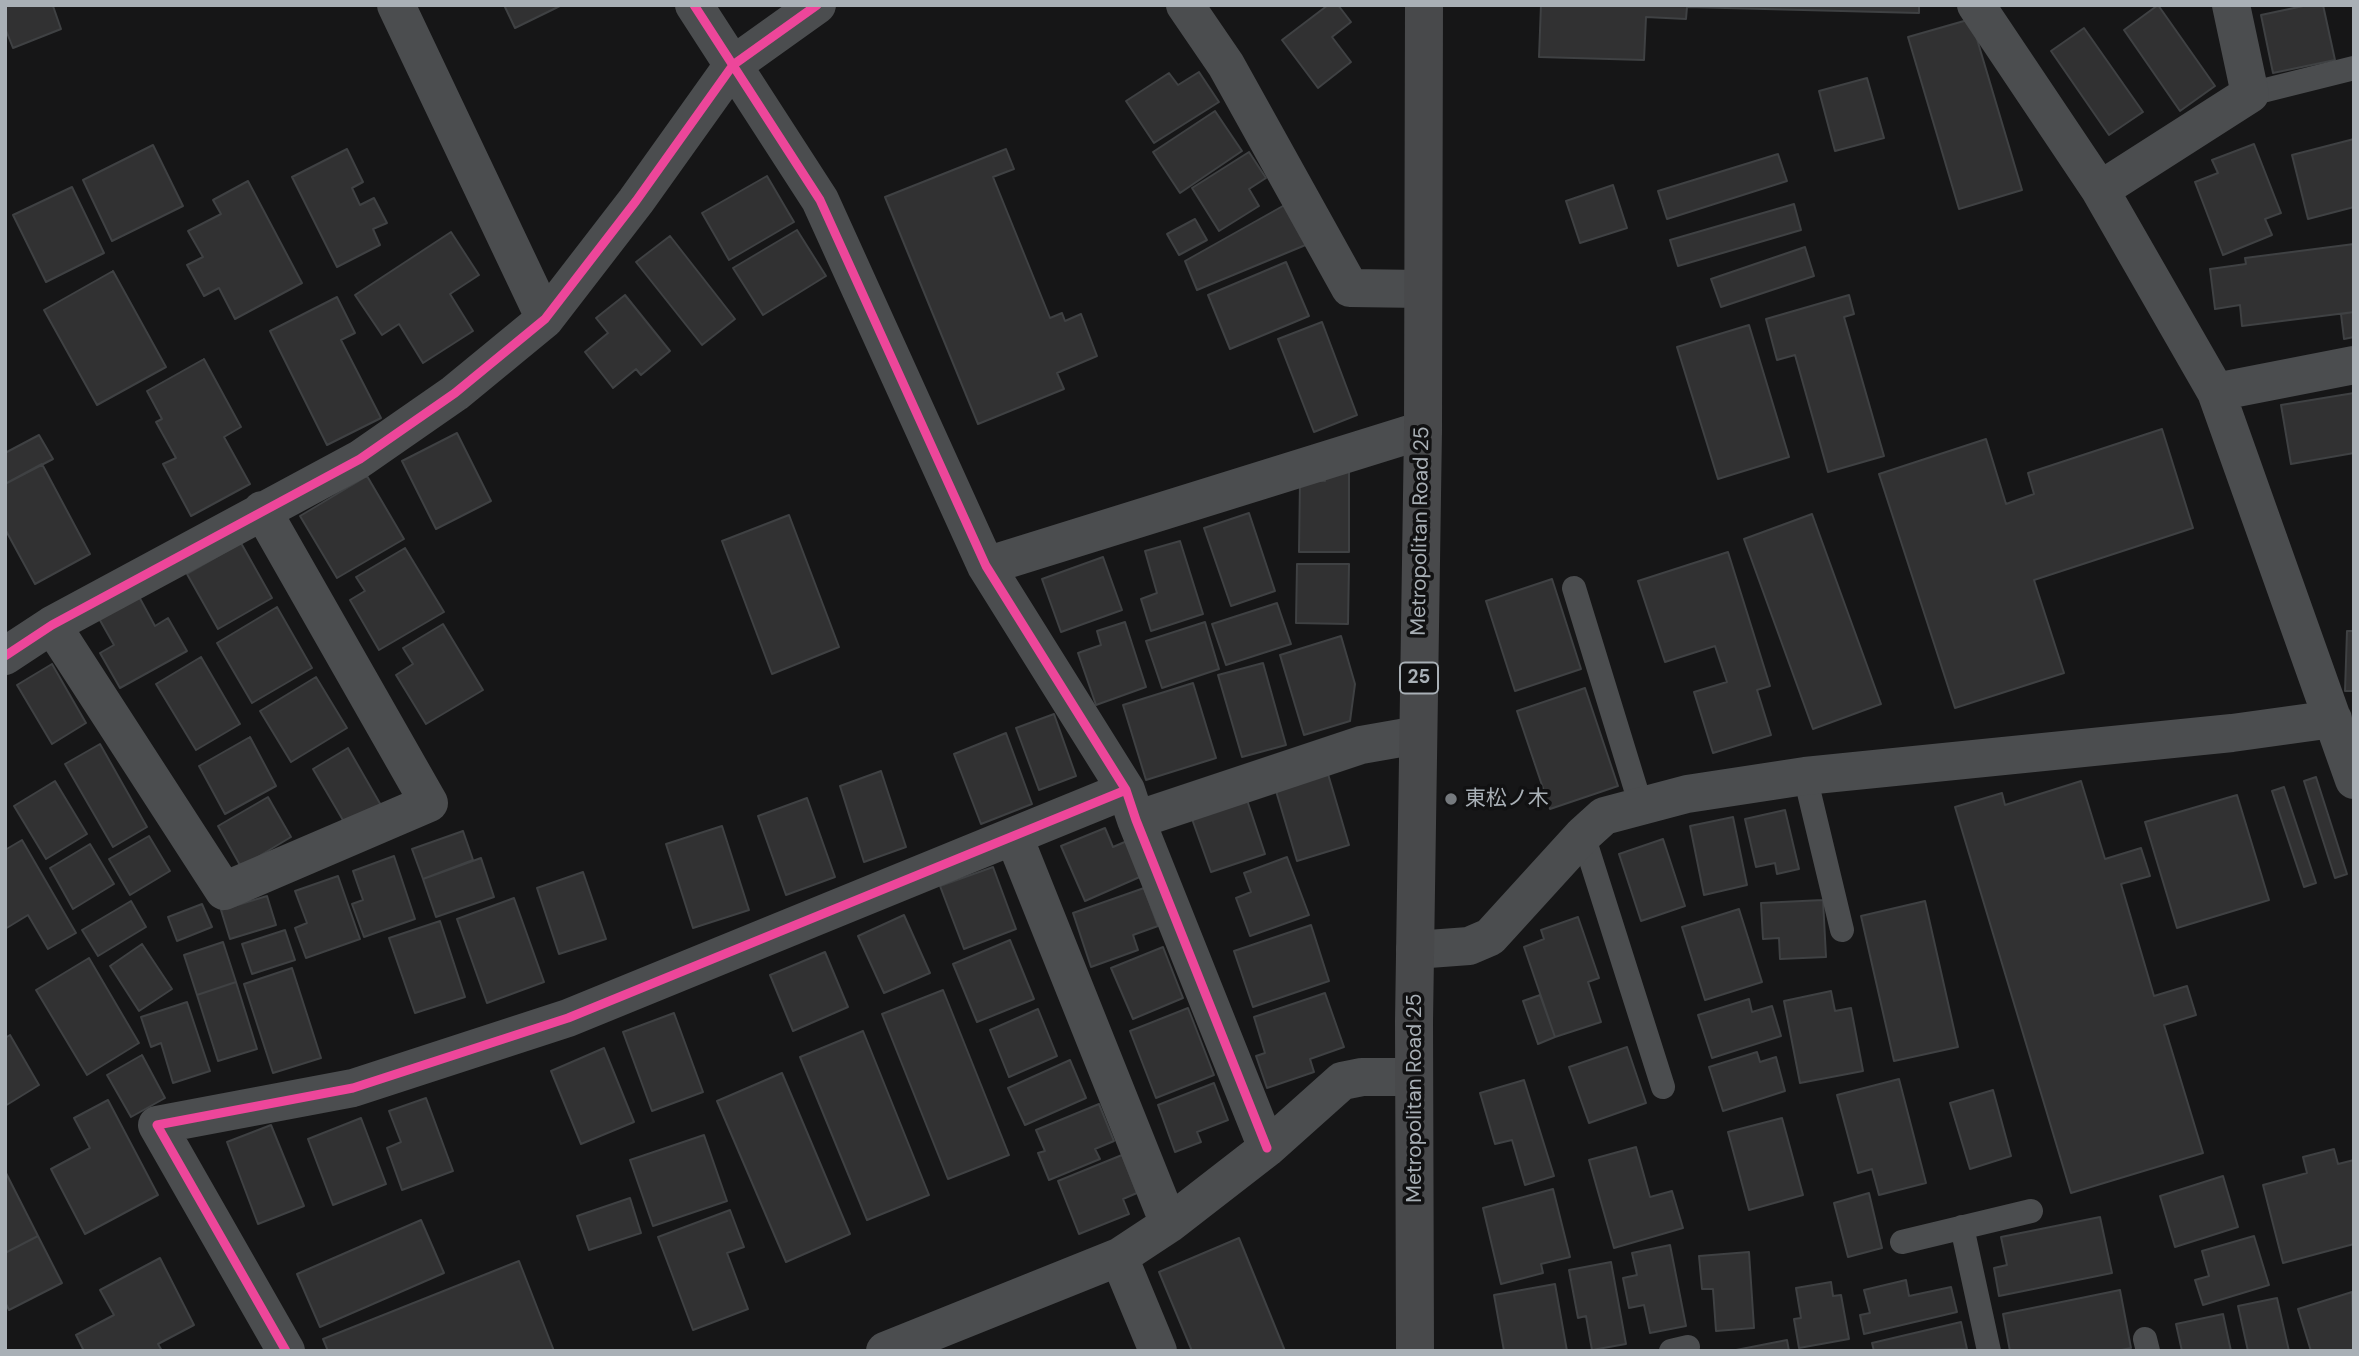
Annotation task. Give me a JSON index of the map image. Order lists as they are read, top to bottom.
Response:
{
  "streets": {
    "main road": ["Metropolitan Road 25", "25"]
  },
  "places": ["東松ノ木"]
}
